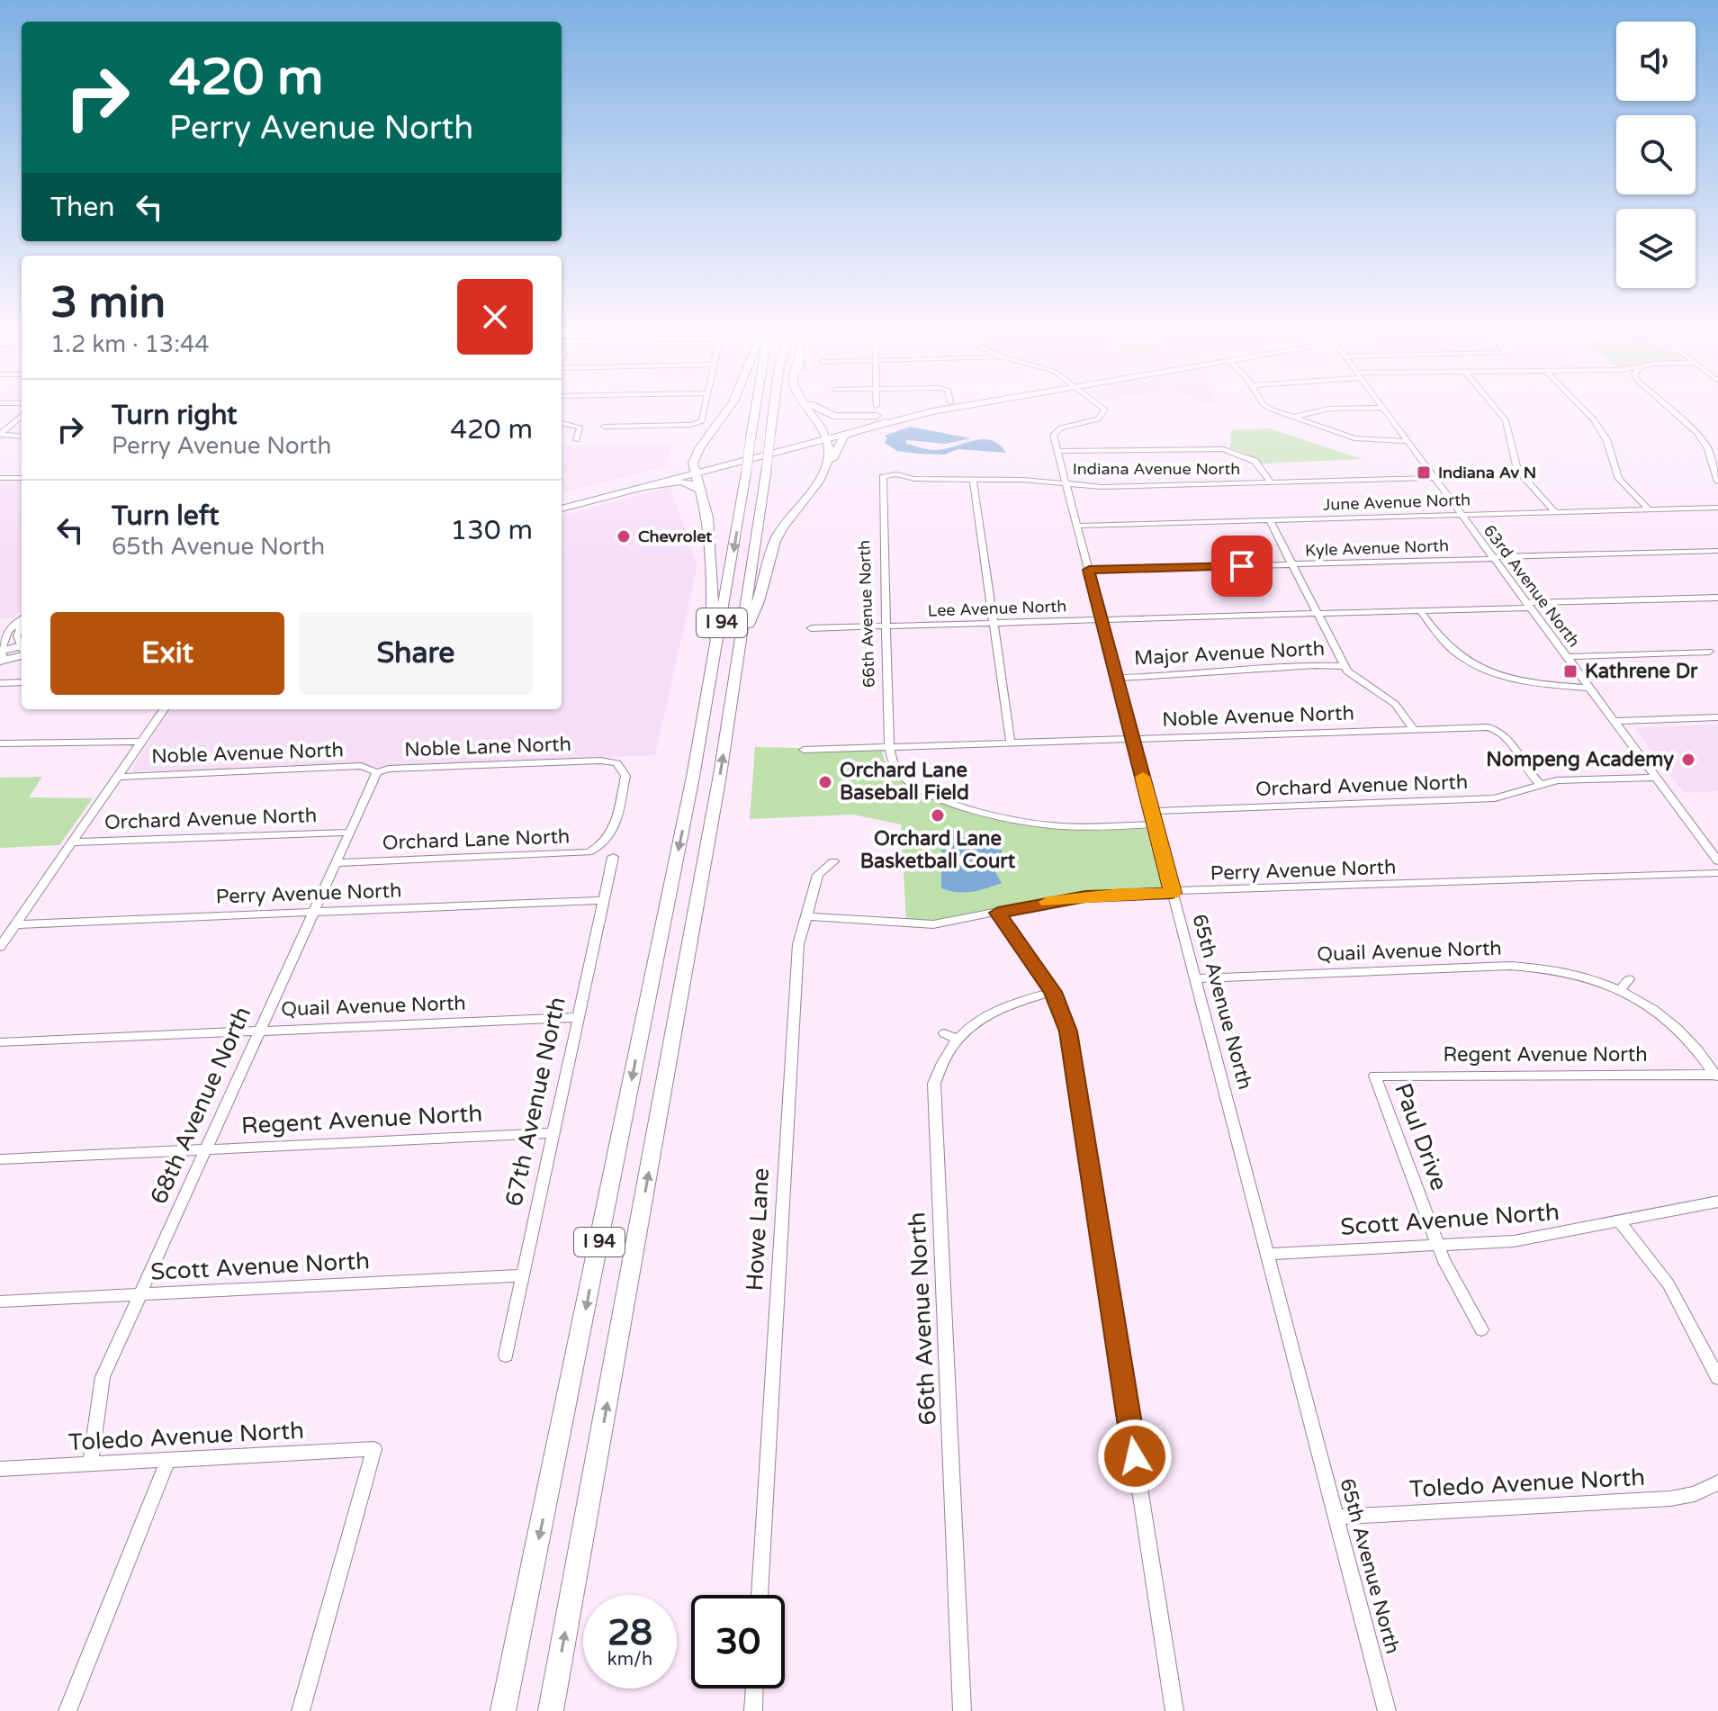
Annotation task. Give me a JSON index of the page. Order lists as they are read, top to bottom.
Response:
{
  "streets": {
    "highway": ["I 94"],
    "street": [
      "Indiana Avenue North",
      "June Avenue North",
      "Kyle Avenue North",
      "63rd Avenue North",
      "Lee Avenue North",
      "66th Avenue North",
      "Major Avenue North",
      "Noble Avenue North",
      "Noble Lane North",
      "Orchard Avenue North",
      "Orchard Lane North",
      "Perry Avenue North",
      "Quail Avenue North",
      "65th Avenue North",
      "Regent Avenue North",
      "67th Avenue North",
      "68th Avenue North",
      "Paul Drive",
      "Scott Avenue North",
      "Howe Lane",
      "Toledo Avenue North"
    ]
  },
  "crossings": [
    ["Indiana Avenue North", "63rd Avenue North"],
    ["Indiana Avenue North", "66th Avenue North"],
    ["Indiana Avenue North", "65th Avenue North"],
    ["June Avenue North", "63rd Avenue North"],
    ["June Avenue North", "65th Avenue North"],
    ["Kyle Avenue North", "63rd Avenue North"],
    ["Kyle Avenue North", "65th Avenue North"],
    ["63rd Avenue North", "Lee Avenue North"],
    ["63rd Avenue North", "Orchard Avenue North"],
    ["Lee Avenue North", "66th Avenue North"],
    ["Lee Avenue North", "65th Avenue North"],
    ["66th Avenue North", "Noble Avenue North"],
    ["66th Avenue North", "Orchard Avenue North"],
    ["Major Avenue North", "65th Avenue North"],
    ["Noble Avenue North", "Noble Lane North"],
    ["Noble Avenue North", "Orchard Avenue North"],
    ["Noble Avenue North", "65th Avenue North"],
    ["Noble Avenue North", "68th Avenue North"],
    ["Noble Lane North", "Orchard Lane North"],
    ["Noble Lane North", "68th Avenue North"],
    ["Orchard Avenue North", "65th Avenue North"],
    ["Orchard Avenue North", "68th Avenue North"],
    ["Orchard Lane North", "68th Avenue North"],
    ["Perry Avenue North", "65th Avenue North"],
    ["Perry Avenue North", "67th Avenue North"],
    ["Perry Avenue North", "68th Avenue North"],
    ["Perry Avenue North", "Howe Lane"],
    ["Quail Avenue North", "65th Avenue North"],
    ["Quail Avenue North", "Regent Avenue North"],
    ["Quail Avenue North", "67th Avenue North"],
    ["Quail Avenue North", "68th Avenue North"],
    ["65th Avenue North", "Scott Avenue North"],
    ["65th Avenue North", "Toledo Avenue North"],
    ["Regent Avenue North", "67th Avenue North"],
    ["Regent Avenue North", "68th Avenue North"],
    ["Regent Avenue North", "Paul Drive"],
    ["67th Avenue North", "Scott Avenue North"],
    ["68th Avenue North", "Scott Avenue North"],
    ["68th Avenue North", "Toledo Avenue North"],
    ["Paul Drive", "Scott Avenue North"]
  ],
  "places": {
    "transit": ["Indiana Av N", "Kathrene Dr"],
    "other": [
      "Chevrolet",
      "Nompeng Academy",
      "Orchard Lane Baseball Field",
      "Orchard Lane Basketball Court"
    ]
  },
  "page": {
    "turn": ["420 m", "Perry Avenue North"],
    "then": "Then",
    "heading": ["3 min", "1.2 km · 13:44"],
    "list": [
      {
        "name": "Turn right",
        "note": "Perry Avenue North",
        "value": "420 m"
      },
      {
        "name": "Turn left",
        "note": "65th Avenue North",
        "value": "130 m"
      }
    ],
    "buttons": ["Exit", "Share"],
    "speed": "28 km/h",
    "limit": "30"
  }
}
